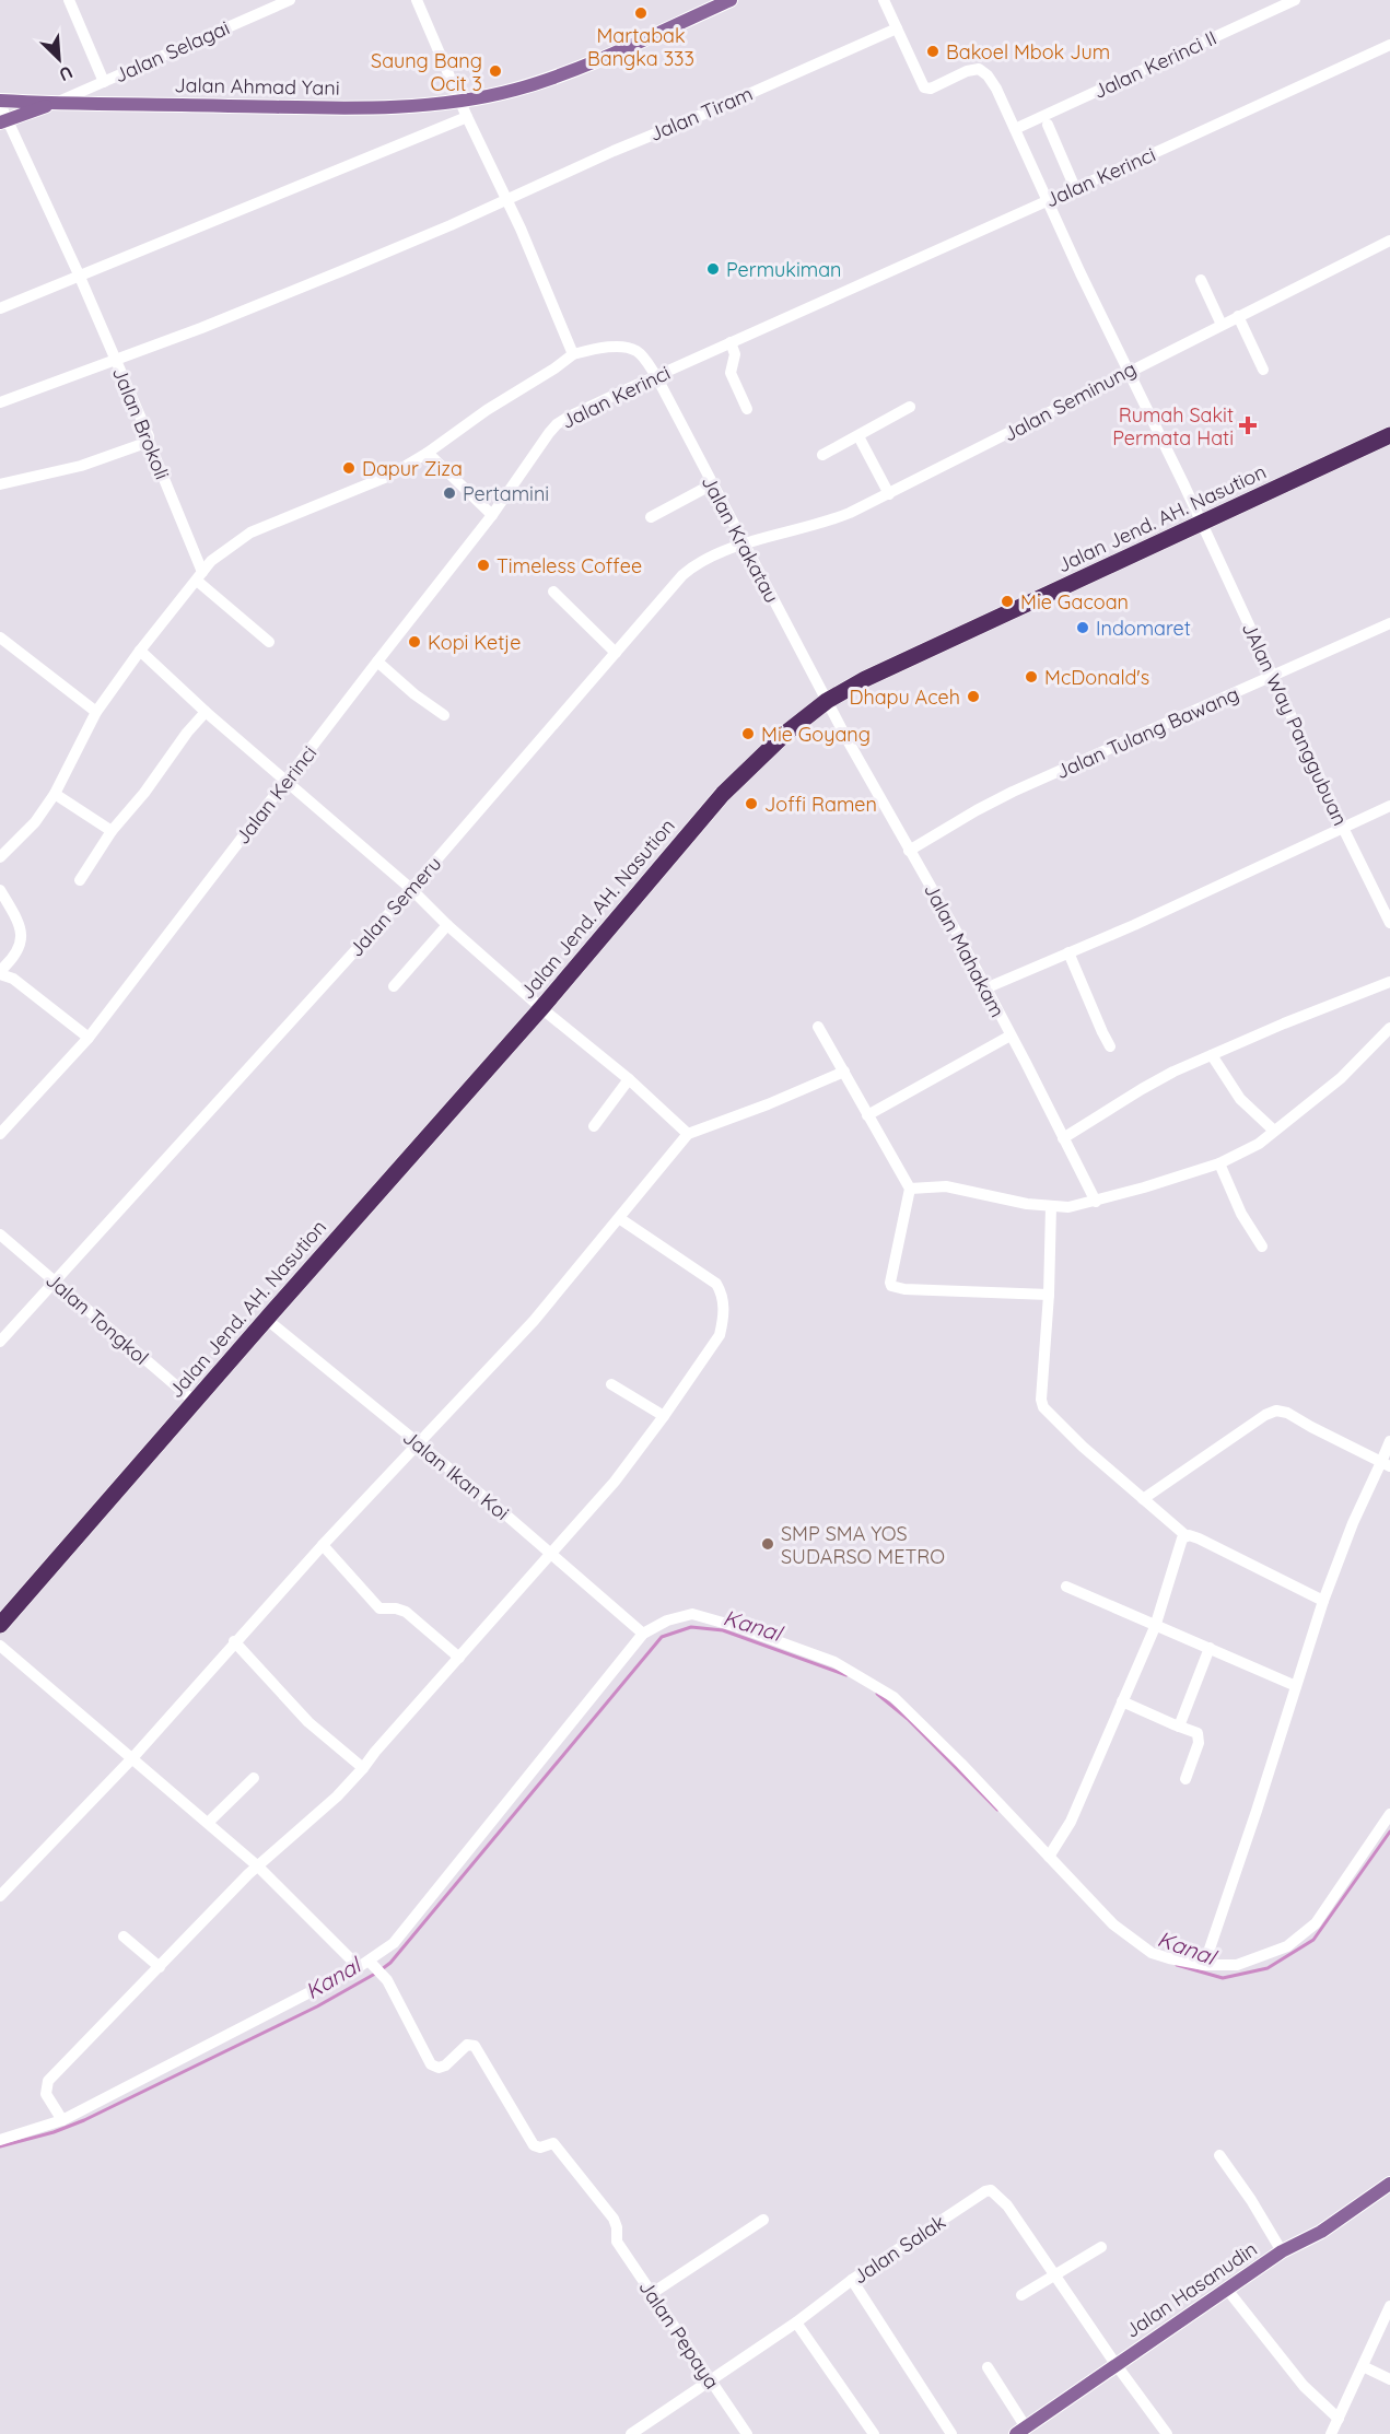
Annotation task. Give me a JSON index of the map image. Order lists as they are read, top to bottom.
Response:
{
  "streets": {
    "highway": ["Jalan Jend. AH. Nasution"],
    "main road": ["Jalan Ahmad Yani", "Jalan Hasanudin"],
    "street": [
      "Jalan Selagai",
      "Jalan Kerinci II",
      "Jalan Tiram",
      "Jalan Kerinci",
      "Jalan Seminung",
      "Jalan Brokoli",
      "Jalan Krakatau",
      "JAlan Way Panggubuan",
      "Jalan Tulang Bawang",
      "Jalan Semeru",
      "Jalan Mahakam",
      "Jalan Tongkol",
      "Jalan Ikan Koi",
      "Jalan Salak",
      "Jalan Pepaya"
    ]
  },
  "crossings": [
    ["Jalan Selagai", "Jalan Ahmad Yani"],
    ["Jalan Kerinci II", "JAlan Way Panggubuan"],
    ["Jalan Ahmad Yani", "Jalan Brokoli"],
    ["Jalan Tiram", "Jalan Brokoli"],
    ["Jalan Tiram", "JAlan Way Panggubuan"],
    ["Jalan Kerinci", "Jalan Krakatau"],
    ["Jalan Kerinci", "JAlan Way Panggubuan"],
    ["Jalan Seminung", "Jalan Krakatau"],
    ["Jalan Seminung", "JAlan Way Panggubuan"],
    ["Jalan Seminung", "Jalan Semeru"],
    ["Jalan Jend. AH. Nasution", "Jalan Krakatau"],
    ["Jalan Jend. AH. Nasution", "JAlan Way Panggubuan"],
    ["Jalan Jend. AH. Nasution", "Jalan Mahakam"],
    ["Jalan Jend. AH. Nasution", "Jalan Tongkol"],
    ["Jalan Jend. AH. Nasution", "Jalan Ikan Koi"],
    ["Jalan Krakatau", "Jalan Semeru"],
    ["Jalan Krakatau", "Jalan Mahakam"],
    ["JAlan Way Panggubuan", "Jalan Tulang Bawang"],
    ["Jalan Tulang Bawang", "Jalan Mahakam"],
    ["Jalan Semeru", "Jalan Tongkol"],
    ["Jalan Salak", "Jalan Hasanudin"],
    ["Jalan Salak", "Jalan Pepaya"]
  ],
  "water": ["Kanal"],
  "places": {
    "other": [
      "Martabak Bangka 333",
      "Bakoel Mbok Jum",
      "Saung Bang Ocit 3",
      "Permukiman",
      "Dapur Ziza",
      "Pertamini",
      "Timeless Coffee",
      "Mie Gacoan",
      "Indomaret",
      "Kopi Ketje",
      "McDonald's",
      "Dhapu Aceh",
      "Mie Goyang",
      "Joffi Ramen",
      "SMP SMA YOS SUDARSO METRO"
    ],
    "health": ["Rumah Sakit Permata Hati"]
  },
  "north": "bottom right"
}
